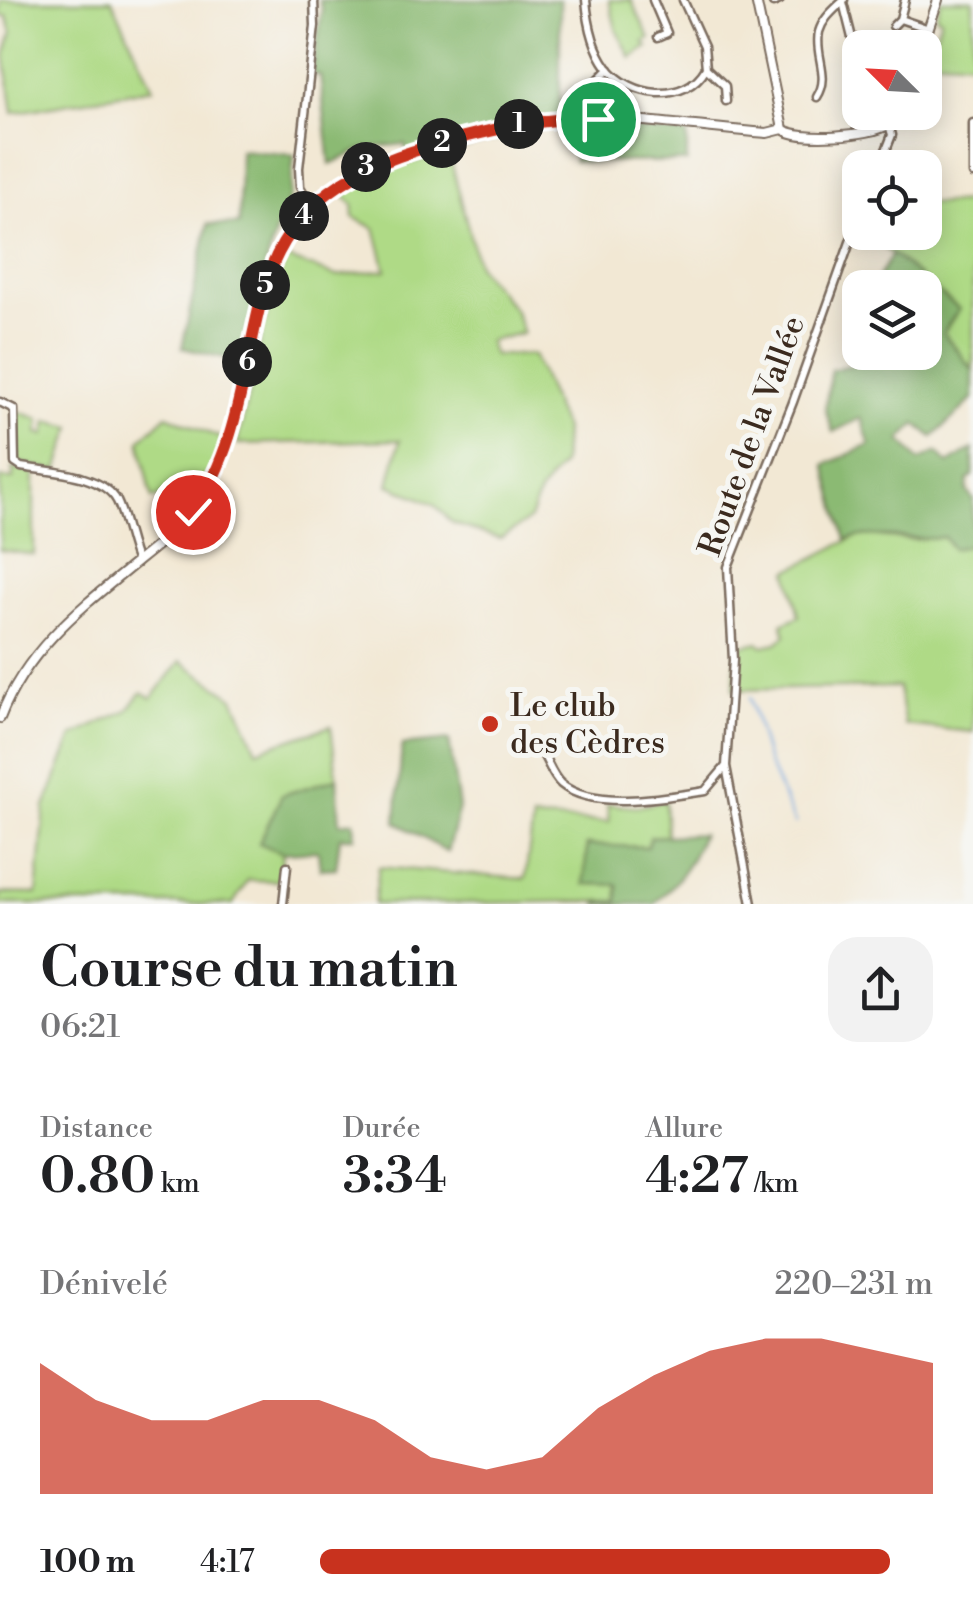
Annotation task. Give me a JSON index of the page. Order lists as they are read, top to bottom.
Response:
{
  "streets": {
    "street": ["Route de la Vallée"]
  },
  "places": ["Le club des Cèdres"],
  "north": "top left",
  "page": {
    "pins": [
      "1",
      "2",
      "3",
      "4",
      "5",
      "6"
    ],
    "heading": ["Course du matin", "06:21"],
    "stats": [
      ["Distance", "0.80 km"],
      ["Durée", "3:34"],
      ["Allure", "4:27 /km"]
    ],
    "chart": ["Dénivelé", "220–231 m"],
    "list": [
      {
        "name": "100 m",
        "note": "4:17"
      }
    ]
  }
}
